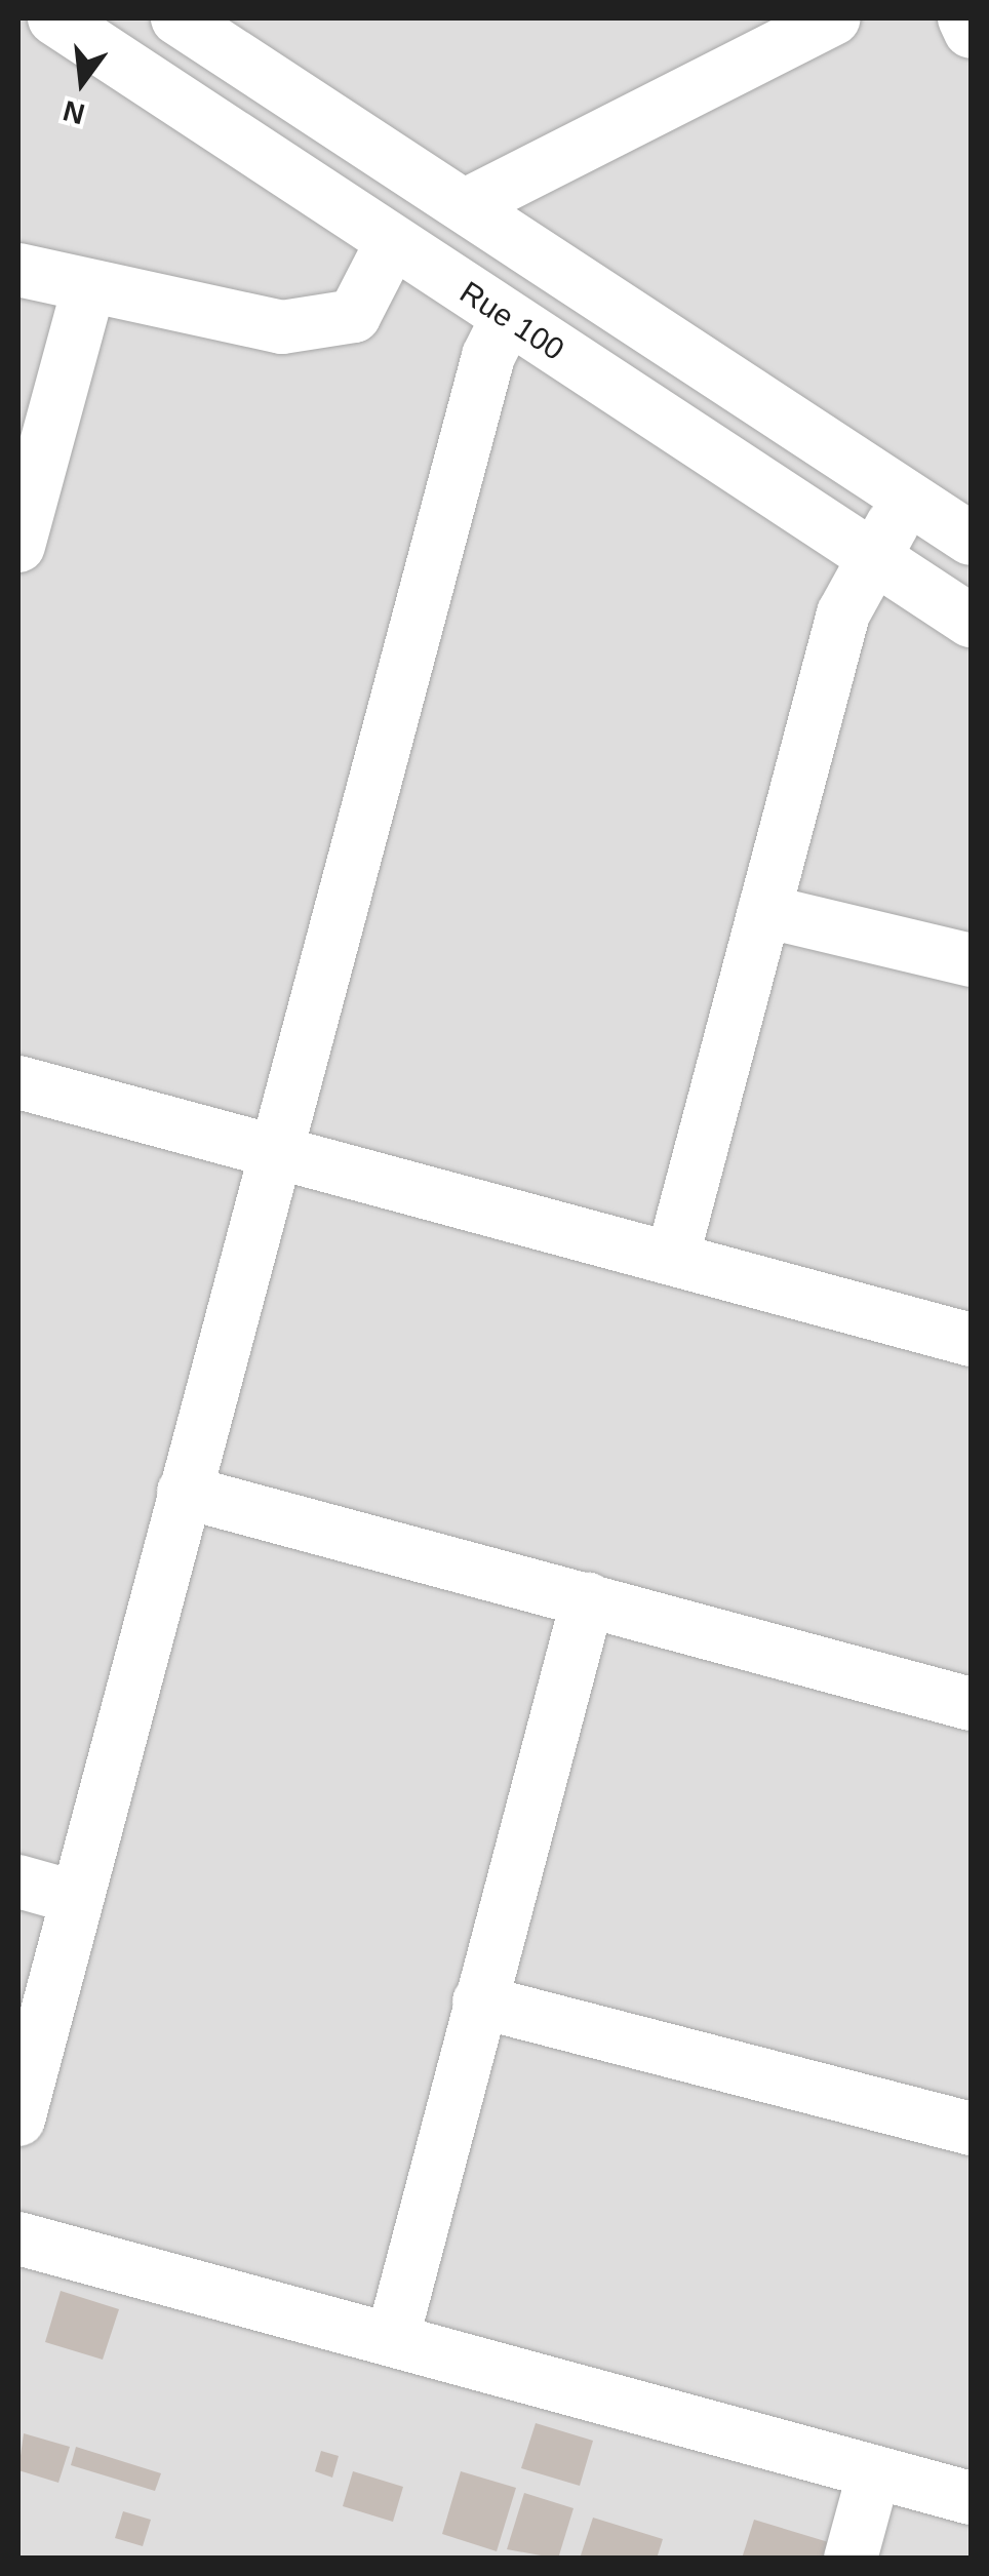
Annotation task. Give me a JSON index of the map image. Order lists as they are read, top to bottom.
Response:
{
  "streets": {
    "street": ["Rue 100"]
  },
  "north": "bottom"
}
